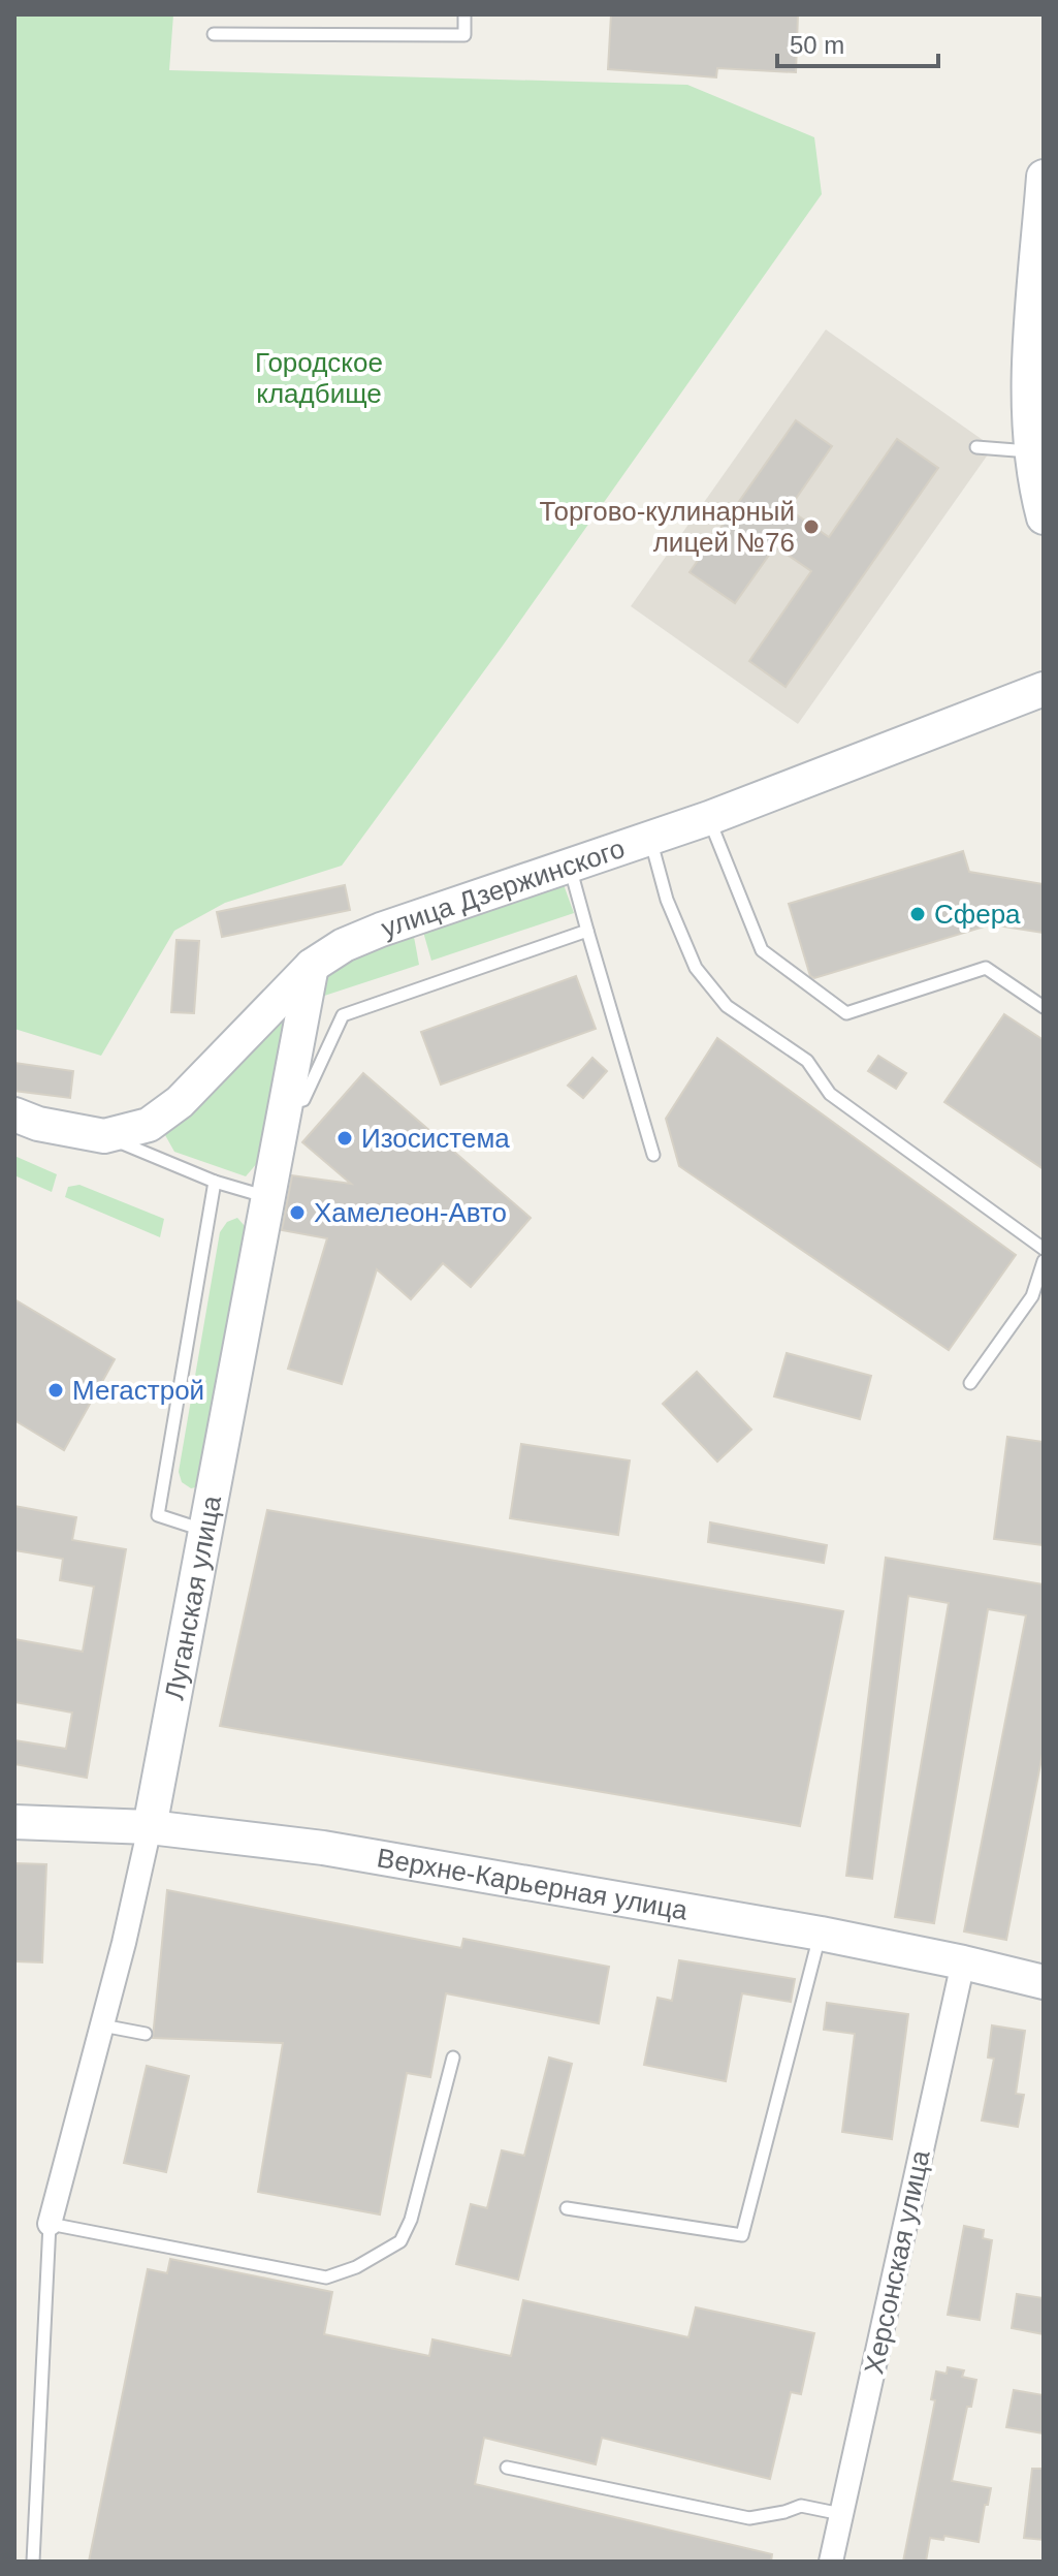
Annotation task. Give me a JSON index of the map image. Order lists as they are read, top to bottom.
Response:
{
  "streets": {
    "street": [
      "улица Дзержинского",
      "Луганская улица",
      "Верхне-Карьерная улица",
      "Херсонская улица"
    ]
  },
  "crossings": [
    ["улица Дзержинского", "Луганская улица"],
    ["Луганская улица", "Верхне-Карьерная улица"],
    ["Верхне-Карьерная улица", "Херсонская улица"]
  ],
  "parks": ["Городское кладбище"],
  "places": [
    "Торгово-кулинарный лицей №76",
    "Сфера",
    "Изосистема",
    "Хамелеон-Авто",
    "Мегастрой"
  ],
  "scale_bar": "50 m"
}
